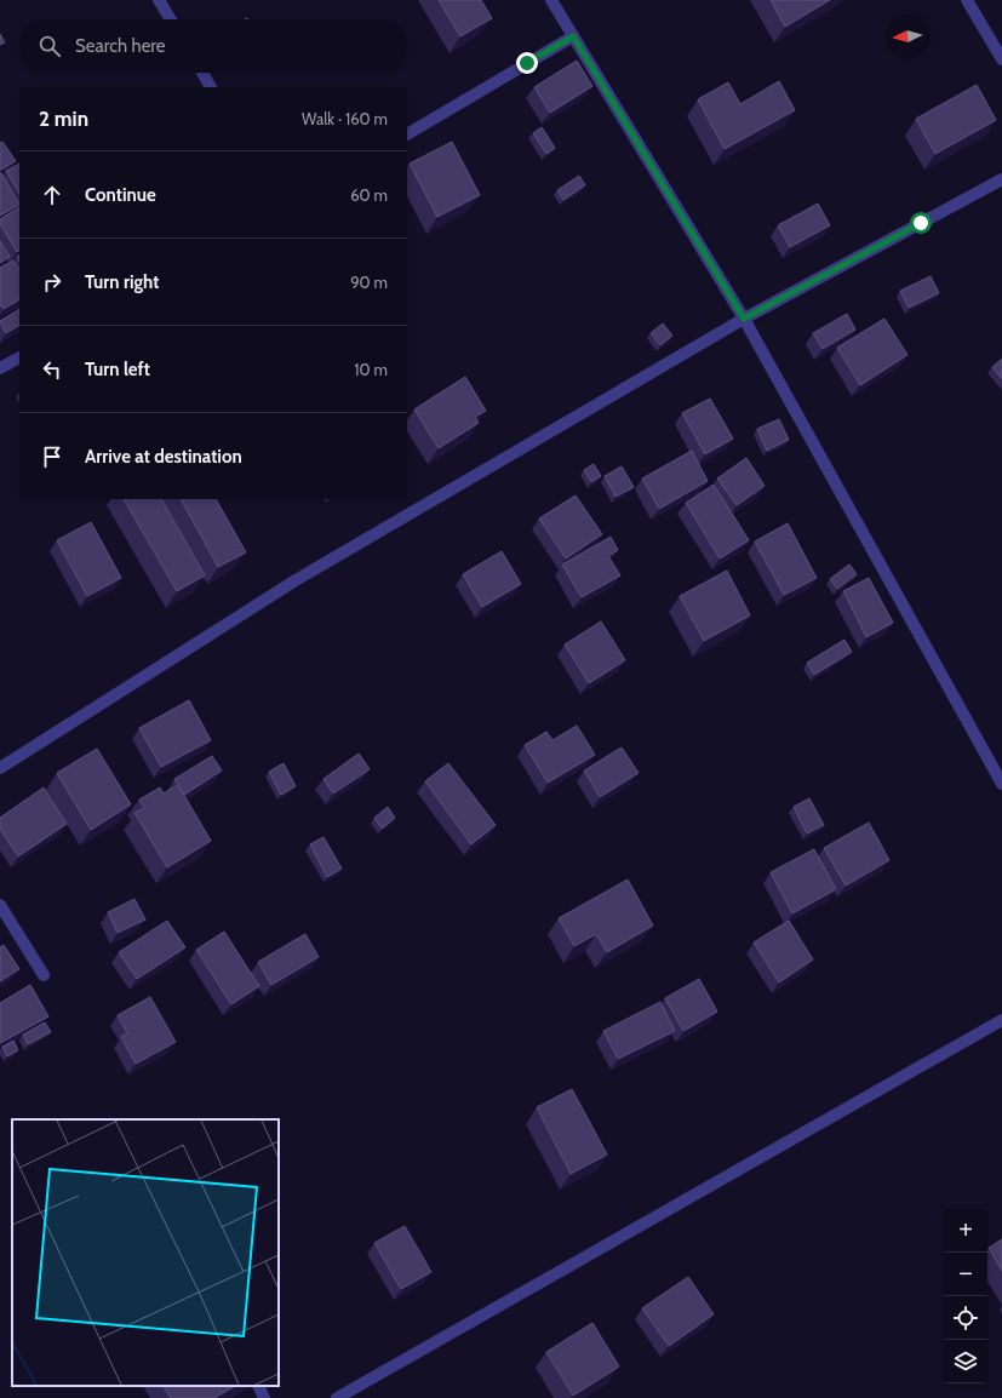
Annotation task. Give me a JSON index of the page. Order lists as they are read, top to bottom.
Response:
{
  "north": "left",
  "page": {
    "search": "Search here",
    "heading": ["2 min", "Walk · 160 m"],
    "list": [
      ["Continue", "60 m"],
      ["Turn right", "90 m"],
      ["Turn left", "10 m"],
      "Arrive at destination"
    ],
    "map_buttons": ["+", "−"]
  }
}
